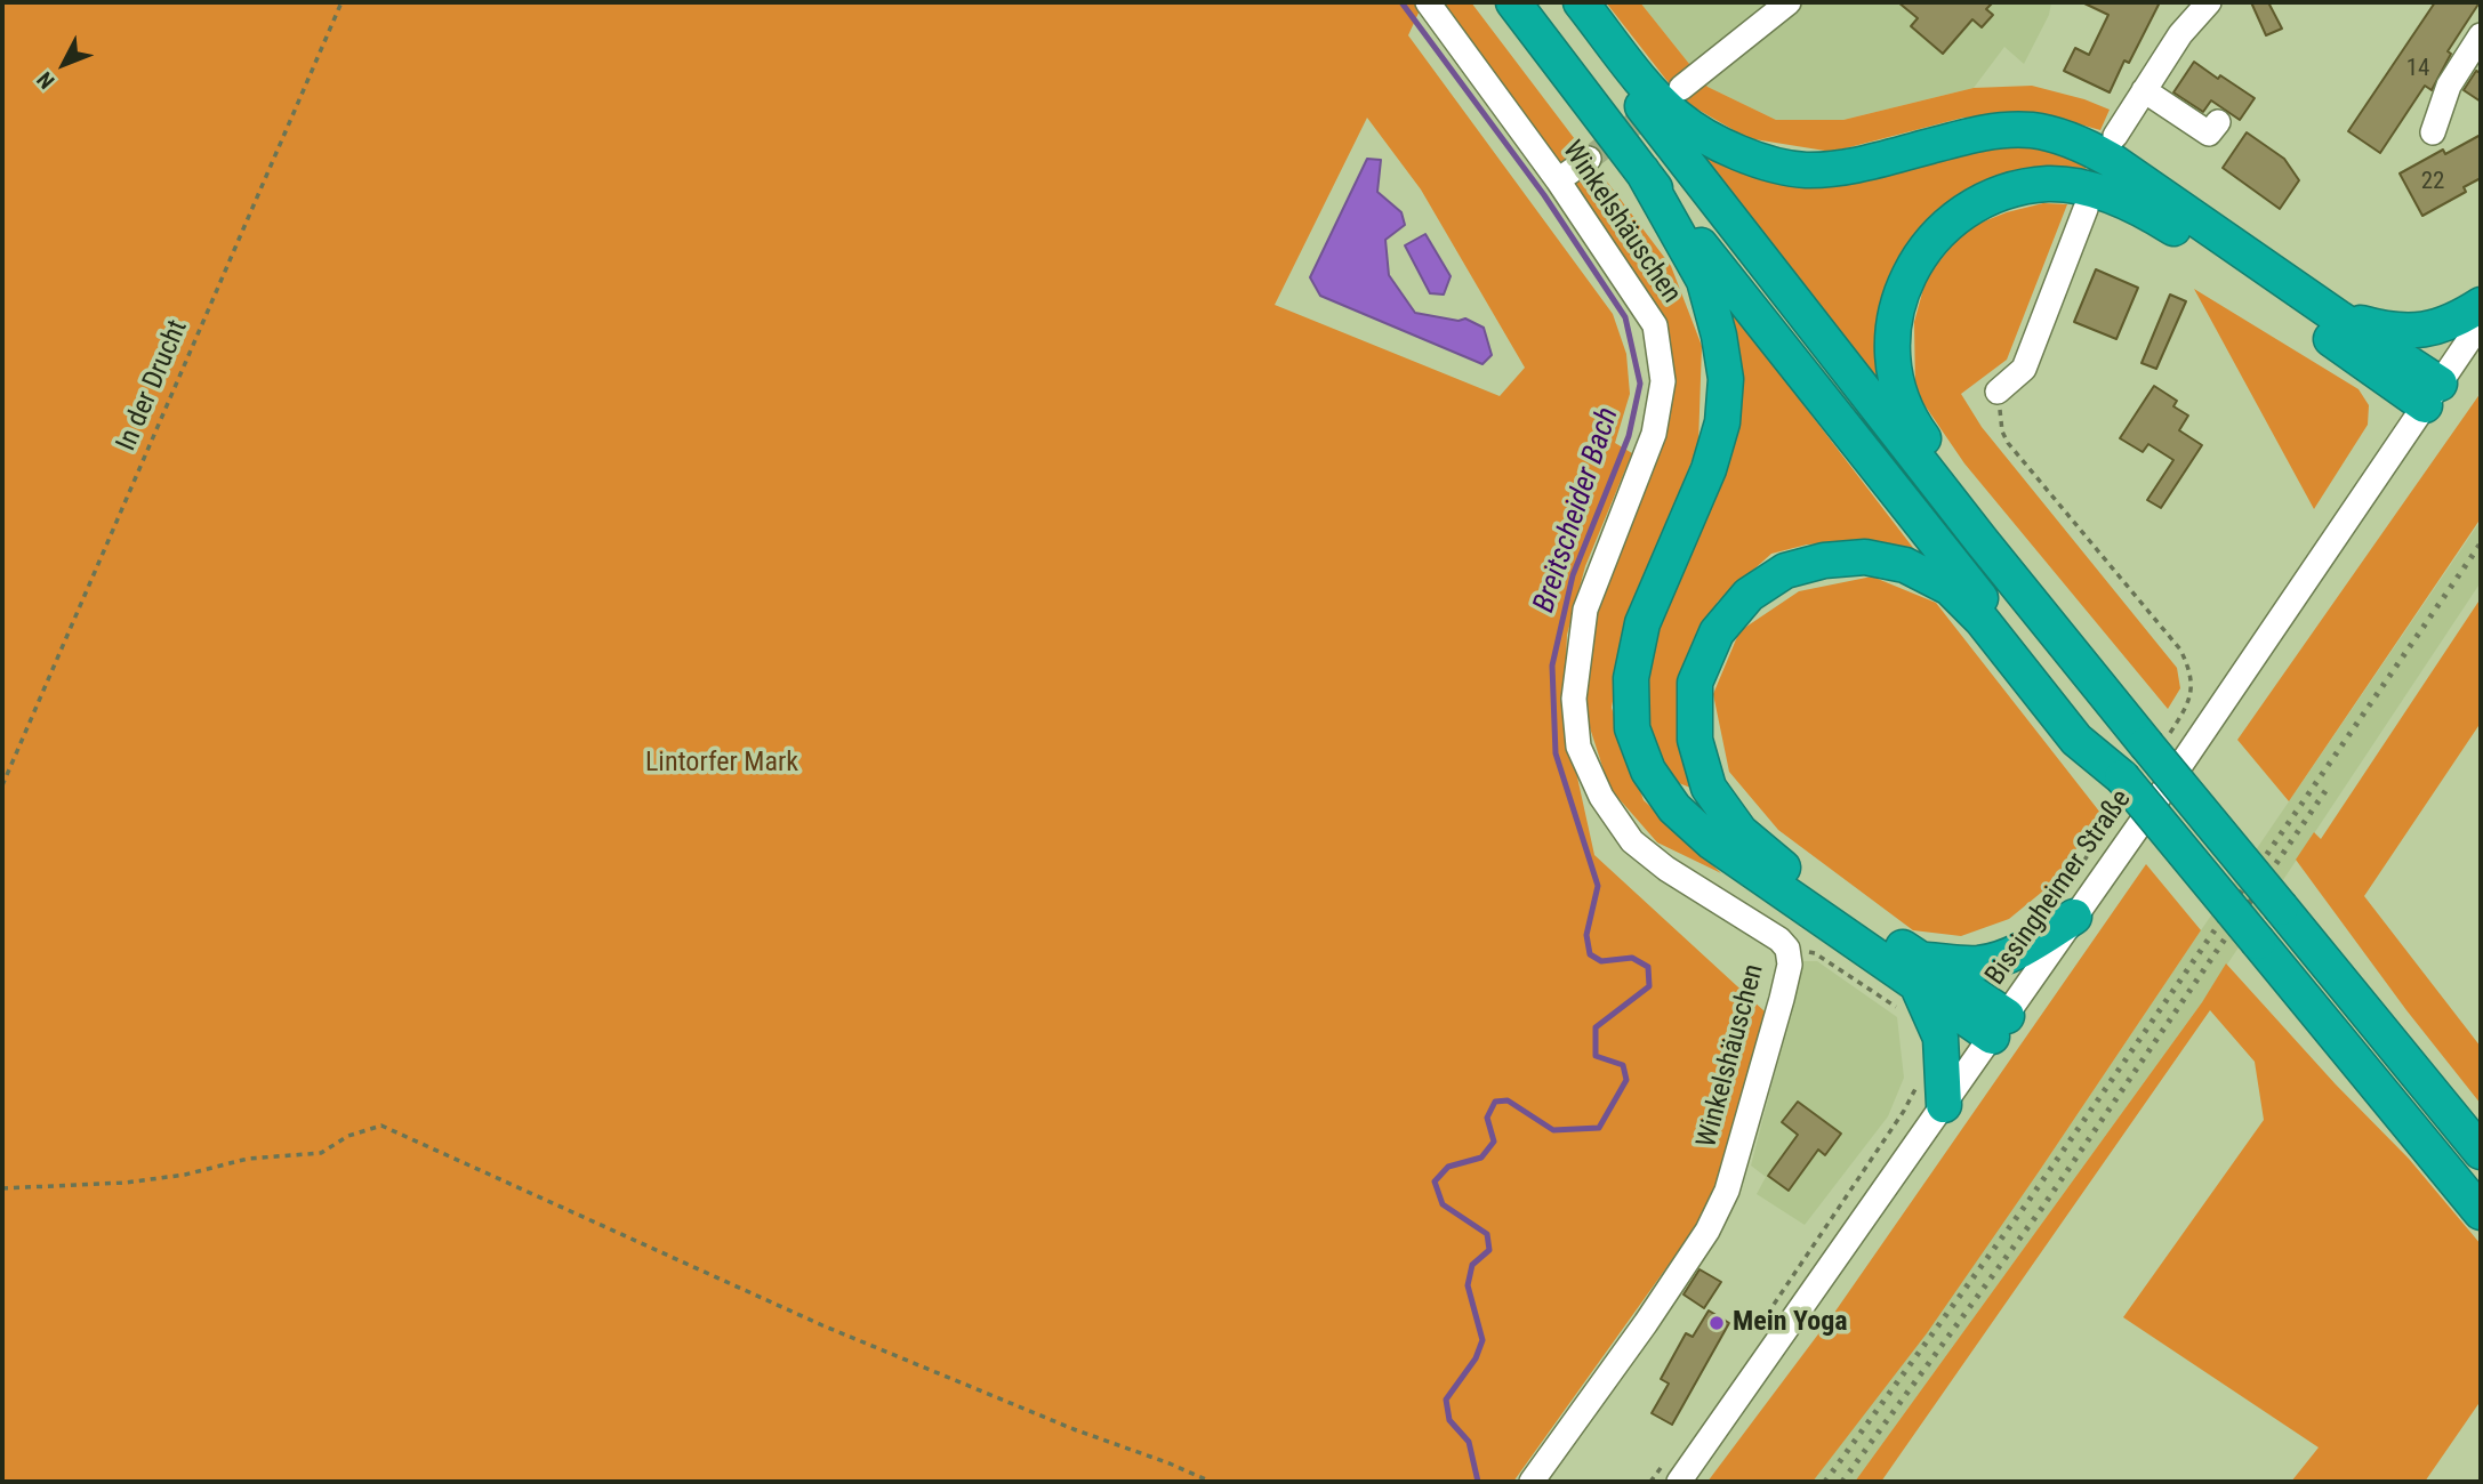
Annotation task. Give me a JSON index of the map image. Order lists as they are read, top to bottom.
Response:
{
  "streets": {
    "street": ["Winkelshäuschen", "Bissingheimer Straße"],
    "path": ["In der Drucht"]
  },
  "water": ["Breitscheider Bach"],
  "parks": ["Lintorfer Mark"],
  "places": ["Mein Yoga"],
  "house_numbers": ["14", "22"],
  "north": "bottom left"
}
